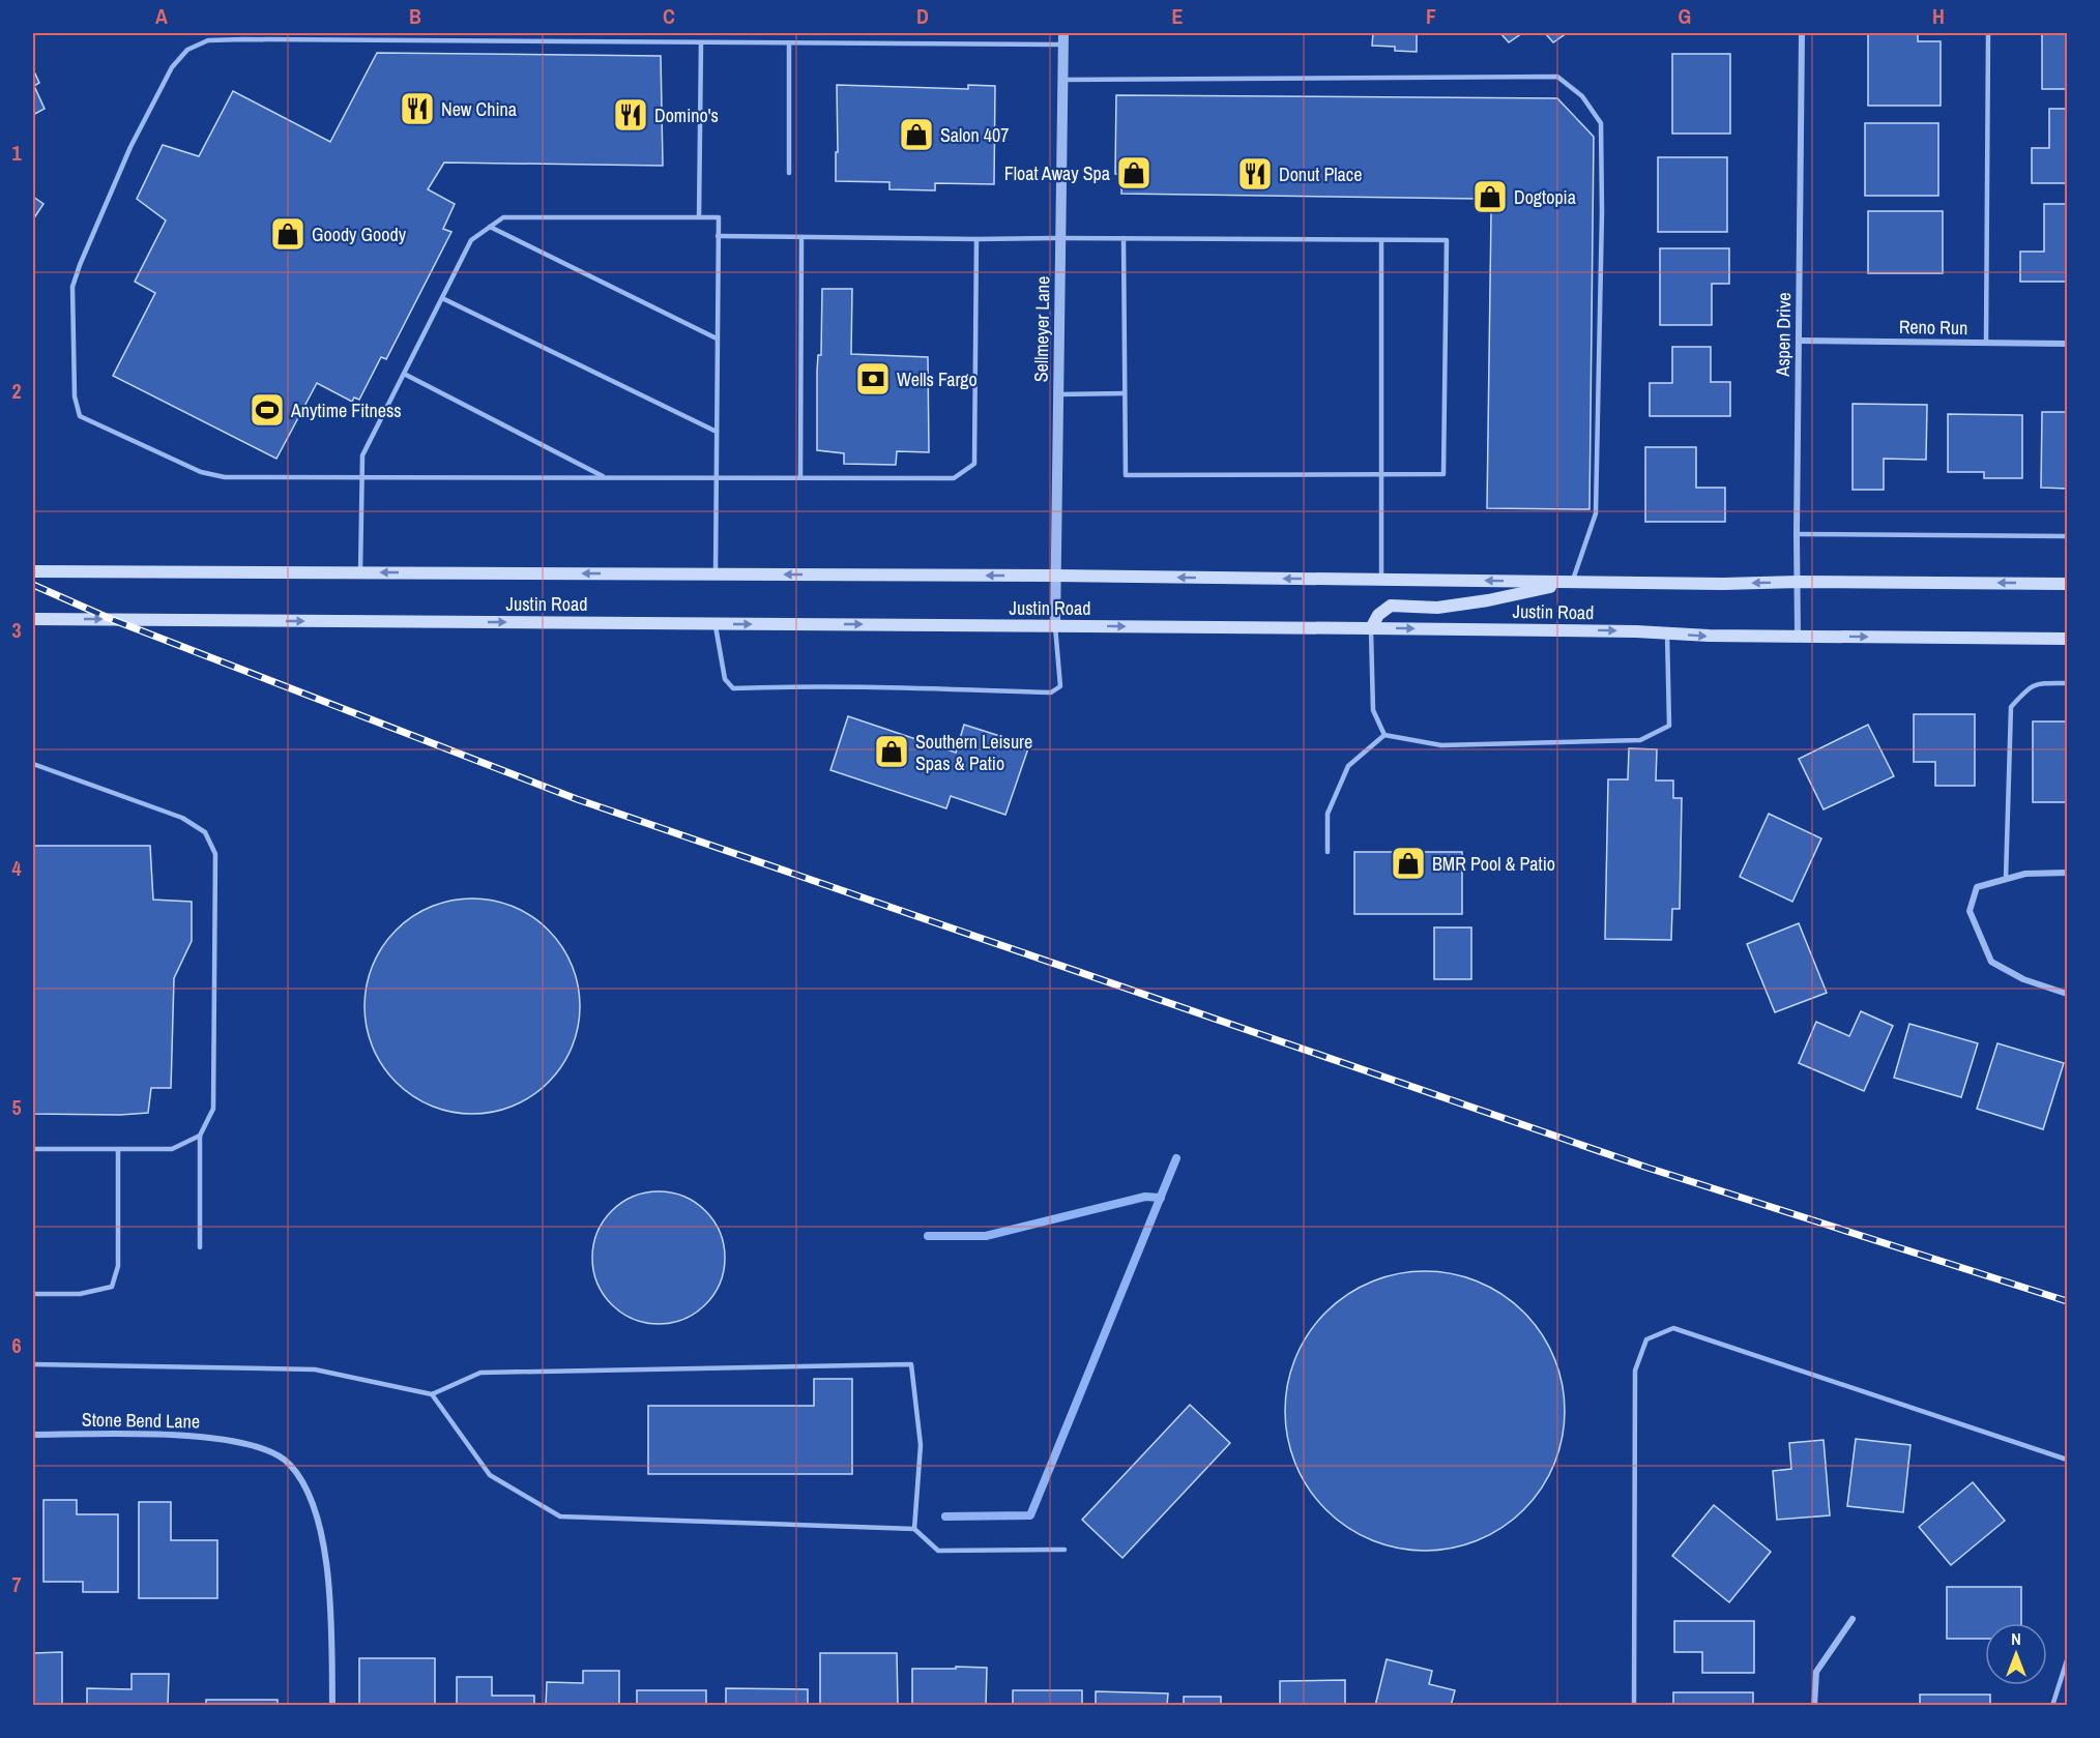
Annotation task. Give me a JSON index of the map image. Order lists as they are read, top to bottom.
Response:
{
  "streets": {
    "main road": ["Justin Road"],
    "street": [
      "Reno Run",
      "Sellmeyer Lane",
      "Aspen Drive",
      "Stone Bend Lane"
    ]
  },
  "crossings": [
    ["Reno Run", "Aspen Drive"],
    ["Sellmeyer Lane", "Justin Road"],
    ["Aspen Drive", "Justin Road"]
  ],
  "places": {
    "restaurant": ["New China", "Domino's", "Donut Place"],
    "shop": [
      "Salon 407",
      "Float Away Spa",
      "Dogtopia",
      "Goody Goody",
      "Southern Leisure Spas & Patio",
      "BMR Pool & Patio"
    ],
    "bank": ["Wells Fargo"],
    "sports": ["Anytime Fitness"]
  },
  "north": "top",
  "grid": {
    "columns": [
      "A",
      "B",
      "C",
      "D",
      "E",
      "F",
      "G",
      "H"
    ],
    "rows": [
      "1",
      "2",
      "3",
      "4",
      "5",
      "6",
      "7"
    ]
  }
}
